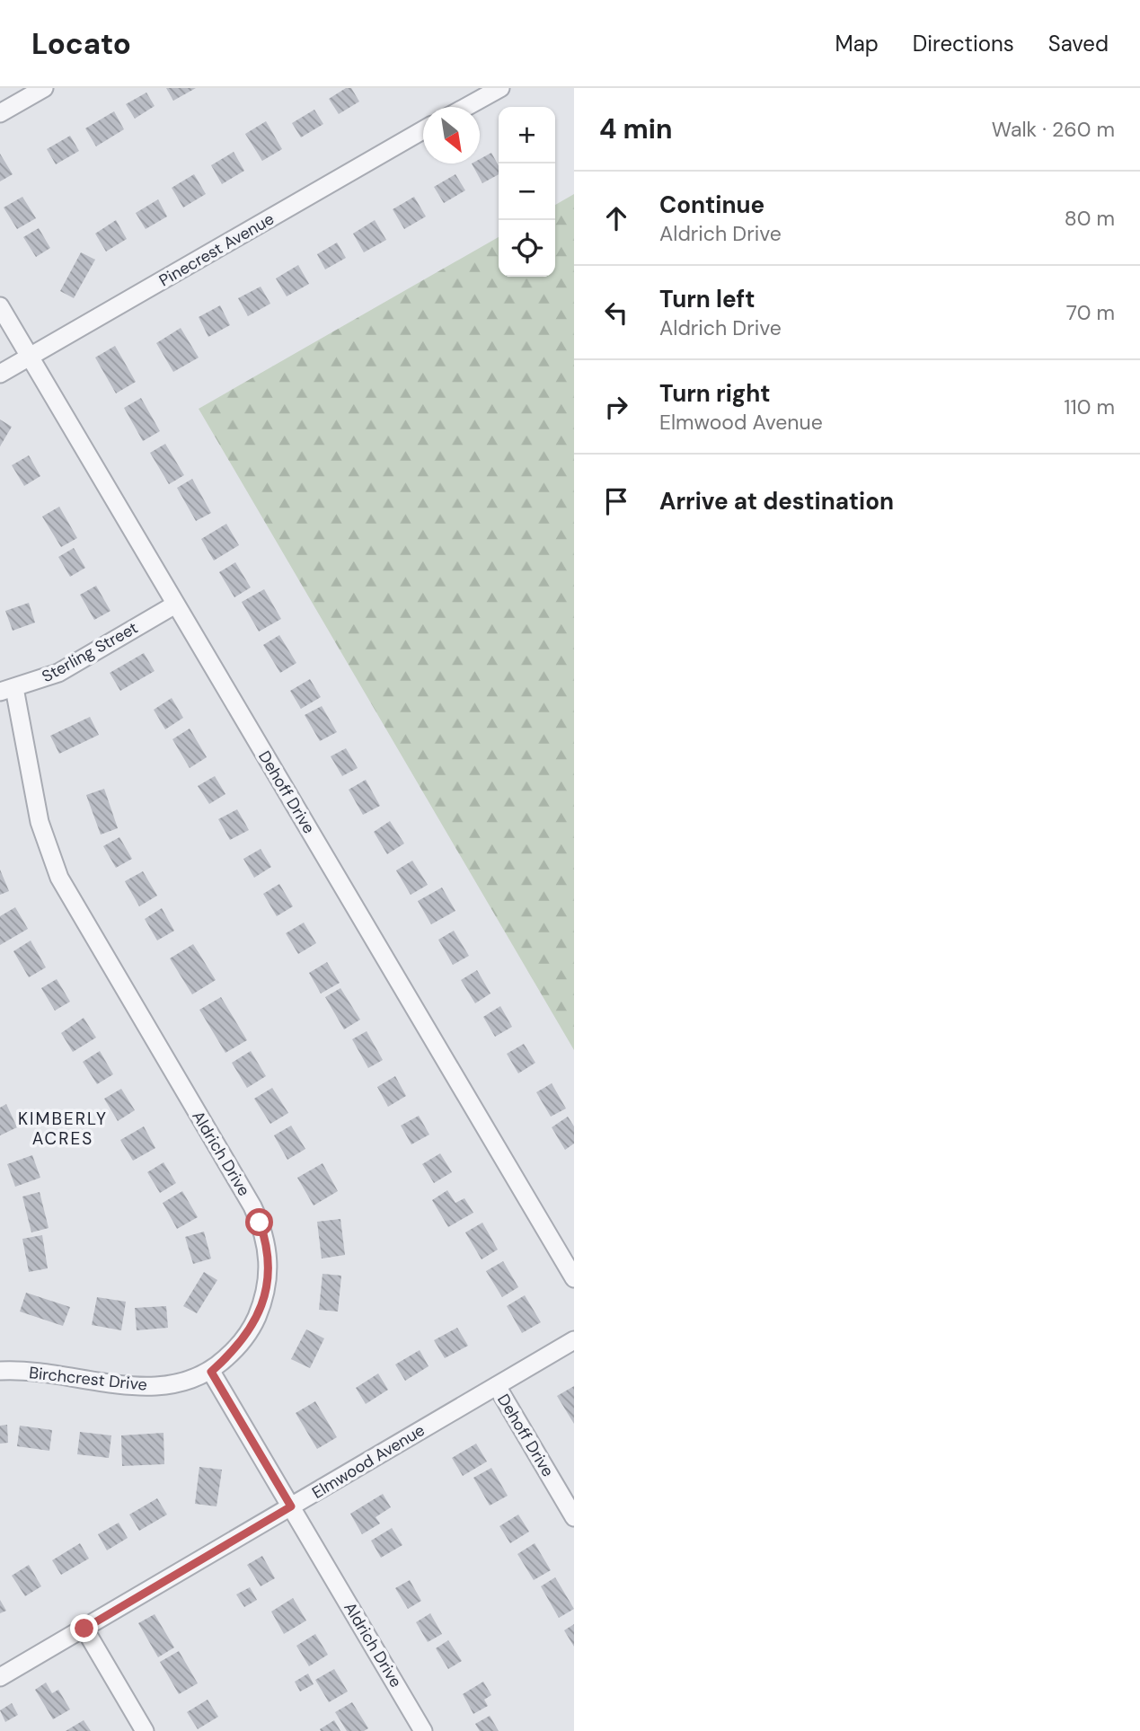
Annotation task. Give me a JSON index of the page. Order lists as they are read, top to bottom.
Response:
{
  "streets": {
    "street": [
      "Pinecrest Avenue",
      "Sterling Street",
      "Dehoff Drive",
      "Aldrich Drive",
      "Birchcrest Drive",
      "Elmwood Avenue"
    ]
  },
  "crossings": [
    ["Pinecrest Avenue", "Dehoff Drive"],
    ["Sterling Street", "Dehoff Drive"],
    ["Sterling Street", "Aldrich Drive"],
    ["Dehoff Drive", "Elmwood Avenue"],
    ["Aldrich Drive", "Birchcrest Drive"],
    ["Aldrich Drive", "Elmwood Avenue"]
  ],
  "districts": ["KIMBERLY ACRES"],
  "north": "bottom right",
  "page": {
    "header": "Locato",
    "nav": ["Map", "Directions", "Saved"],
    "heading": ["4 min", "Walk · 260 m"],
    "map_buttons": ["+", "−"],
    "list": [
      ["Continue", "Aldrich Drive", "80 m"],
      ["Turn left", "Aldrich Drive", "70 m"],
      ["Turn right", "Elmwood Avenue", "110 m"],
      "Arrive at destination"
    ]
  }
}
